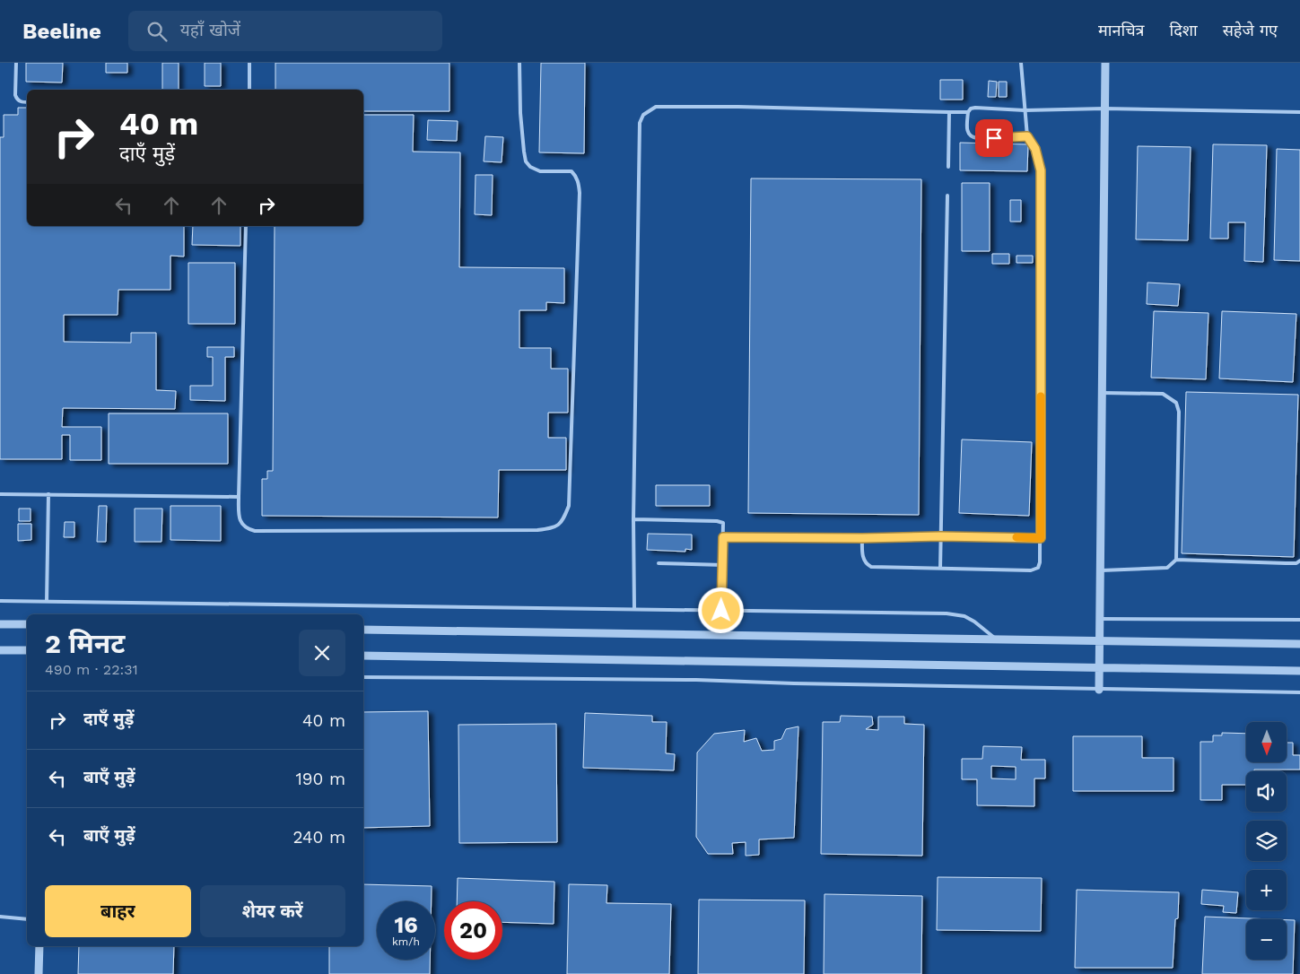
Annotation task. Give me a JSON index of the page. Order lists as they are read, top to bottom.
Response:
{
  "north": "bottom",
  "page": {
    "header": "Beeline",
    "search": "यहाँ खोजें",
    "nav": ["मानचित्र", "दिशा", "सहेजे गए"],
    "turn": ["40 m", "दाएँ मुड़ें"],
    "heading": ["2 मिनट", "490 m · 22:31"],
    "list": [
      {
        "name": "दाएँ मुड़ें",
        "value": "40 m"
      },
      {
        "name": "बाएँ मुड़ें",
        "value": "190 m"
      },
      {
        "name": "बाएँ मुड़ें",
        "value": "240 m"
      }
    ],
    "map_buttons": ["+", "−"],
    "buttons": ["बाहर", "शेयर करें"],
    "speed": "16 km/h",
    "limit": "20"
  }
}
